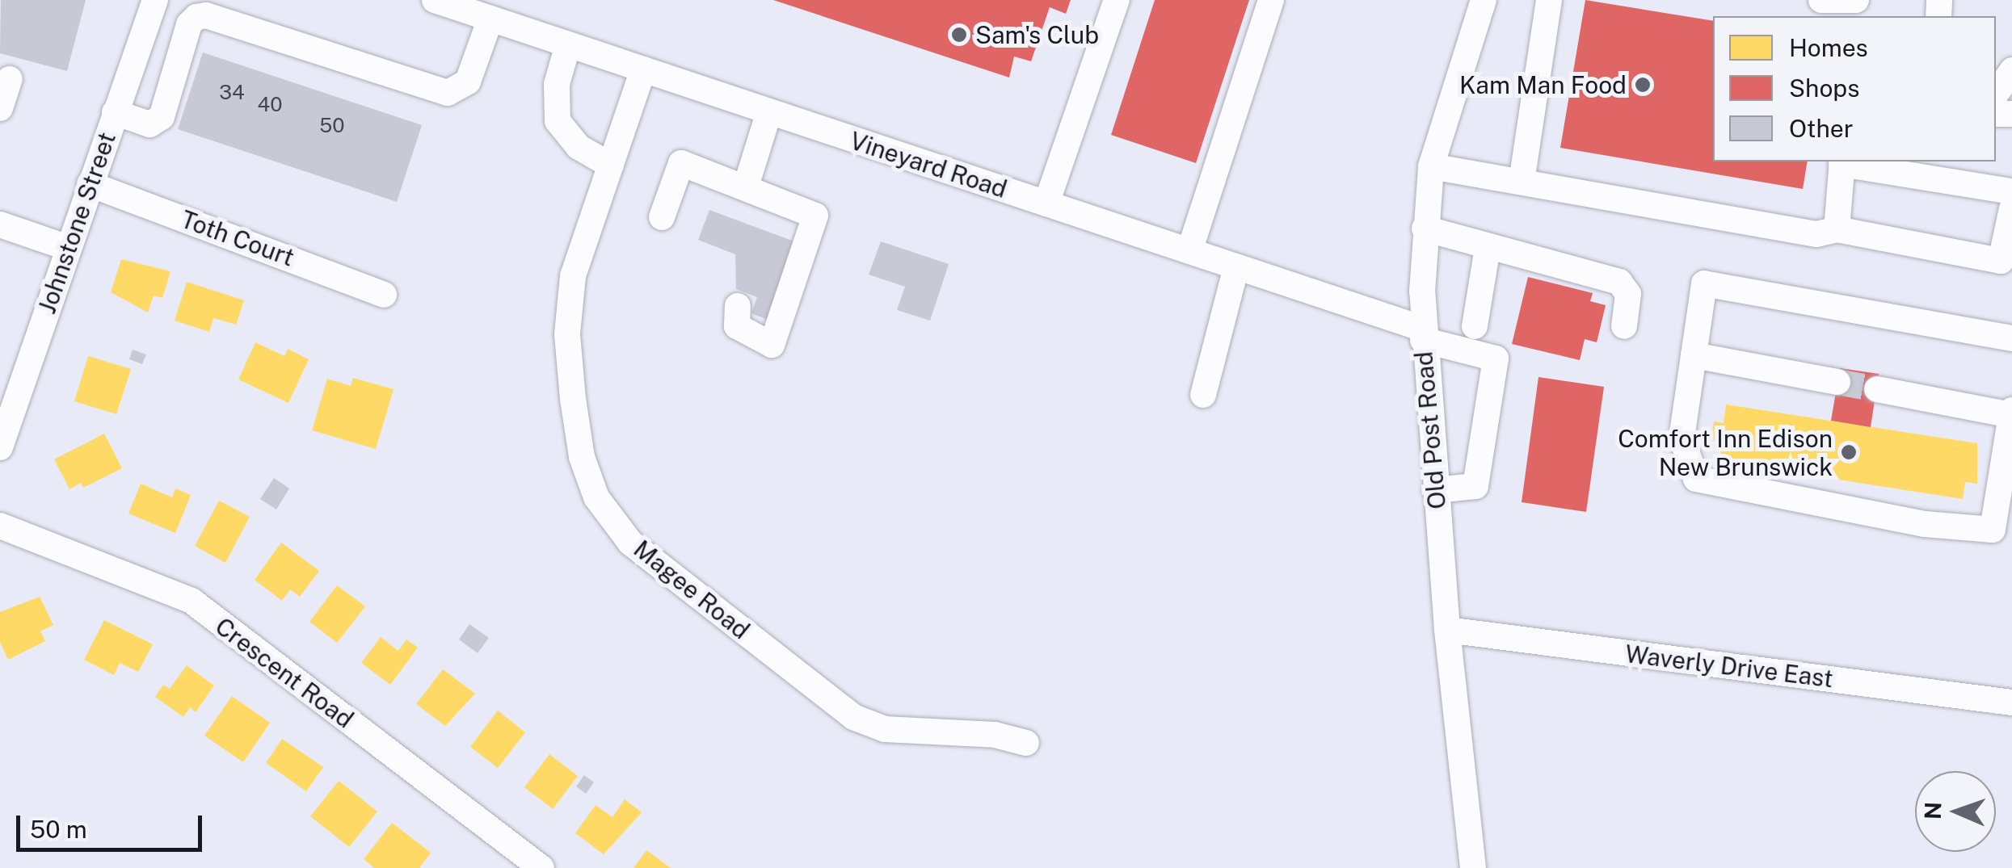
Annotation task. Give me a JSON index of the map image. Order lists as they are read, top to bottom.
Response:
{
  "streets": {
    "street": [
      "Vineyard Road",
      "Johnstone Street",
      "Toth Court",
      "Old Post Road",
      "Magee Road",
      "Waverly Drive East",
      "Crescent Road"
    ]
  },
  "crossings": [
    ["Vineyard Road", "Old Post Road"],
    ["Vineyard Road", "Magee Road"],
    ["Johnstone Street", "Toth Court"],
    ["Old Post Road", "Waverly Drive East"]
  ],
  "places": ["Sam's Club", "Kam Man Food", "Comfort Inn Edison New Brunswick"],
  "house_numbers": ["34", "40", "50"],
  "legend": ["Homes", "Shops", "Other"],
  "scale_bar": "50 m",
  "north": "left"
}
